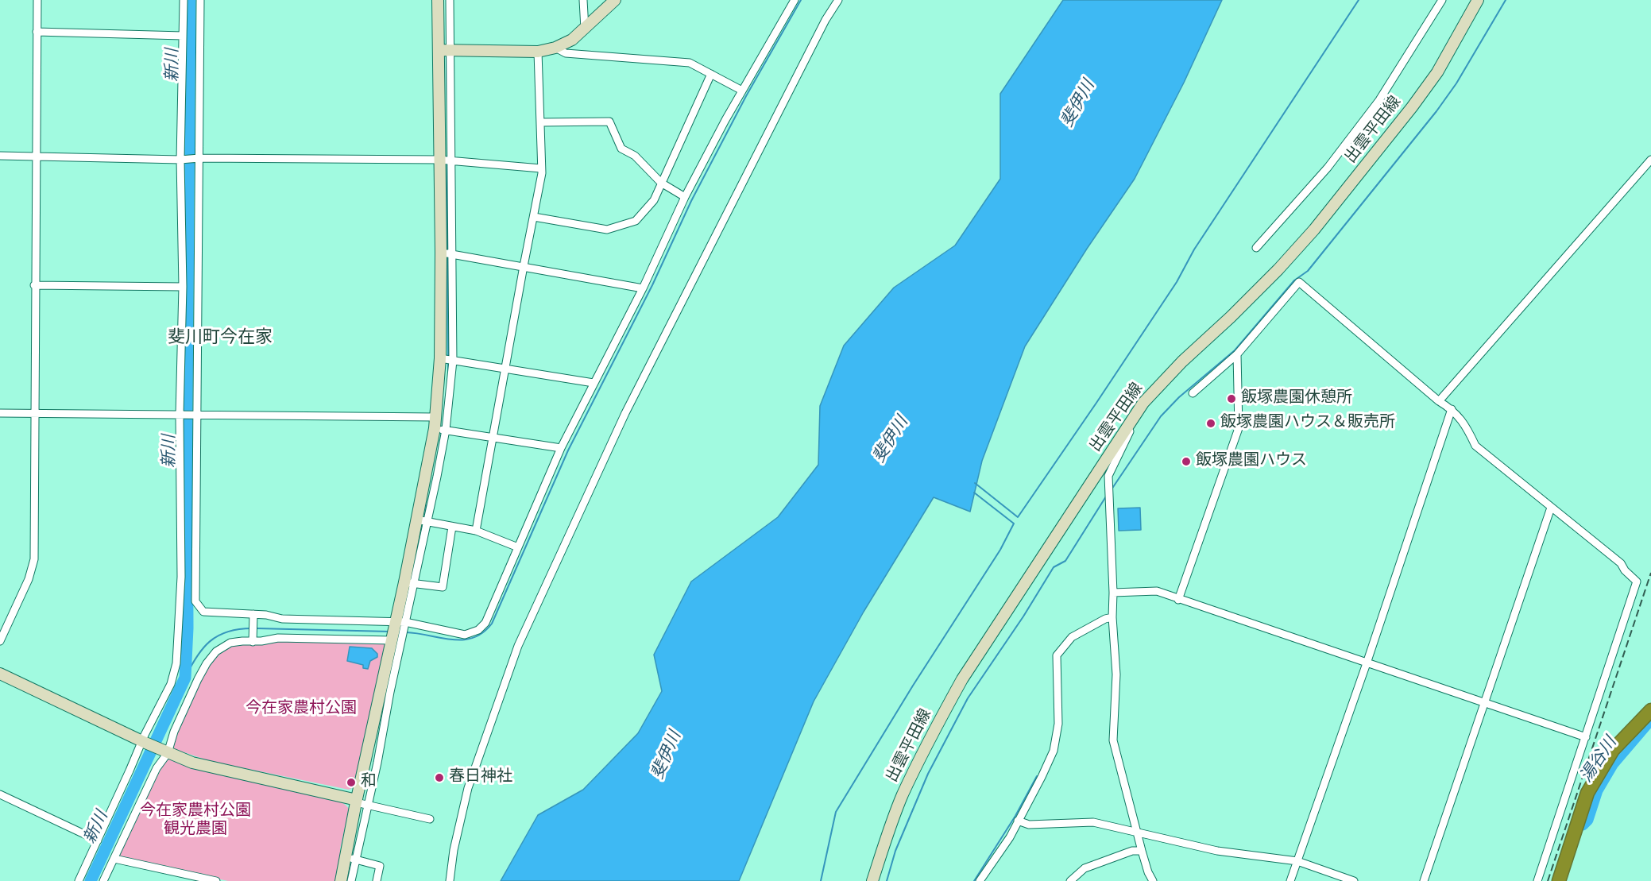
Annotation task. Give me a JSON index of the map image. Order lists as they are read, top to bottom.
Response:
{
  "streets": {
    "street": ["出雲平田線"]
  },
  "districts": ["斐川町今在家"],
  "water": ["新川", "斐伊川", "湯谷川"],
  "parks": ["今在家農村公園", "今在家農村公園 観光農園"],
  "places": [
    "飯塚農園休憩所",
    "飯塚農園ハウス＆販売所",
    "飯塚農園ハウス",
    "春日神社",
    "和"
  ]
}
